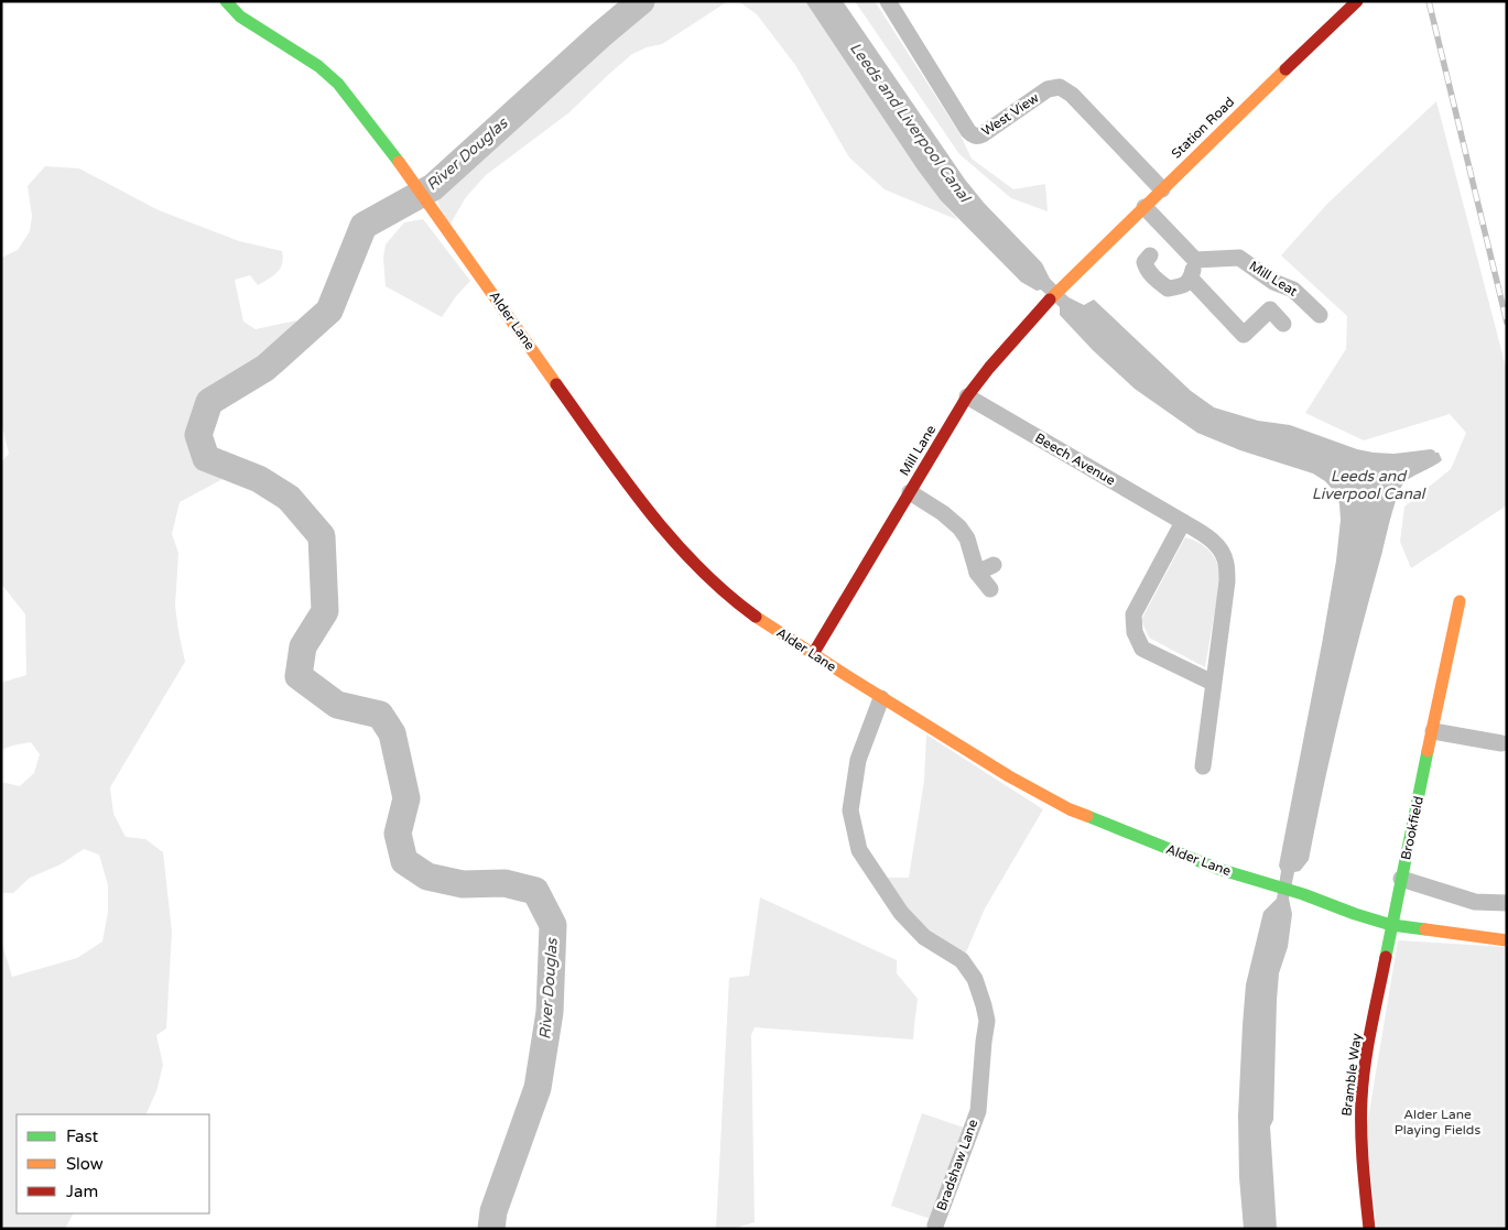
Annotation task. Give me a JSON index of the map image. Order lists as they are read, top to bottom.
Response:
{
  "streets": {
    "main road": [
      "Station Road",
      "Alder Lane",
      "Mill Lane",
      "Brookfield",
      "Bramble Way"
    ],
    "street": [
      "West View",
      "Mill Leat",
      "Beech Avenue",
      "Bradshaw Lane"
    ]
  },
  "crossings": [
    ["West View", "Station Road"],
    ["Station Road", "Mill Lane"],
    ["Alder Lane", "Mill Lane"],
    ["Alder Lane", "Brookfield"],
    ["Alder Lane", "Bramble Way"],
    ["Alder Lane", "Bradshaw Lane"],
    ["Mill Lane", "Beech Avenue"],
    ["Brookfield", "Bramble Way"]
  ],
  "water": ["Leeds and Liverpool Canal", "River Douglas"],
  "parks": ["Alder Lane Playing Fields"],
  "legend": ["Fast", "Slow", "Jam"]
}
